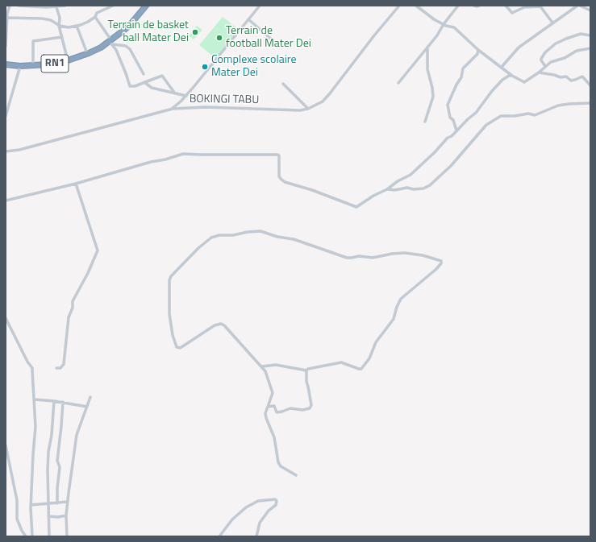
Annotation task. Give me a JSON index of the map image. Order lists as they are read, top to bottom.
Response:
{
  "streets": {
    "highway": ["RN1"],
    "street": ["BOKINGI TABU"]
  },
  "places": ["Terrain de basket ball Mater Dei", "Terrain de football Mater Dei", "Complexe scolaire Mater Dei"]
}
